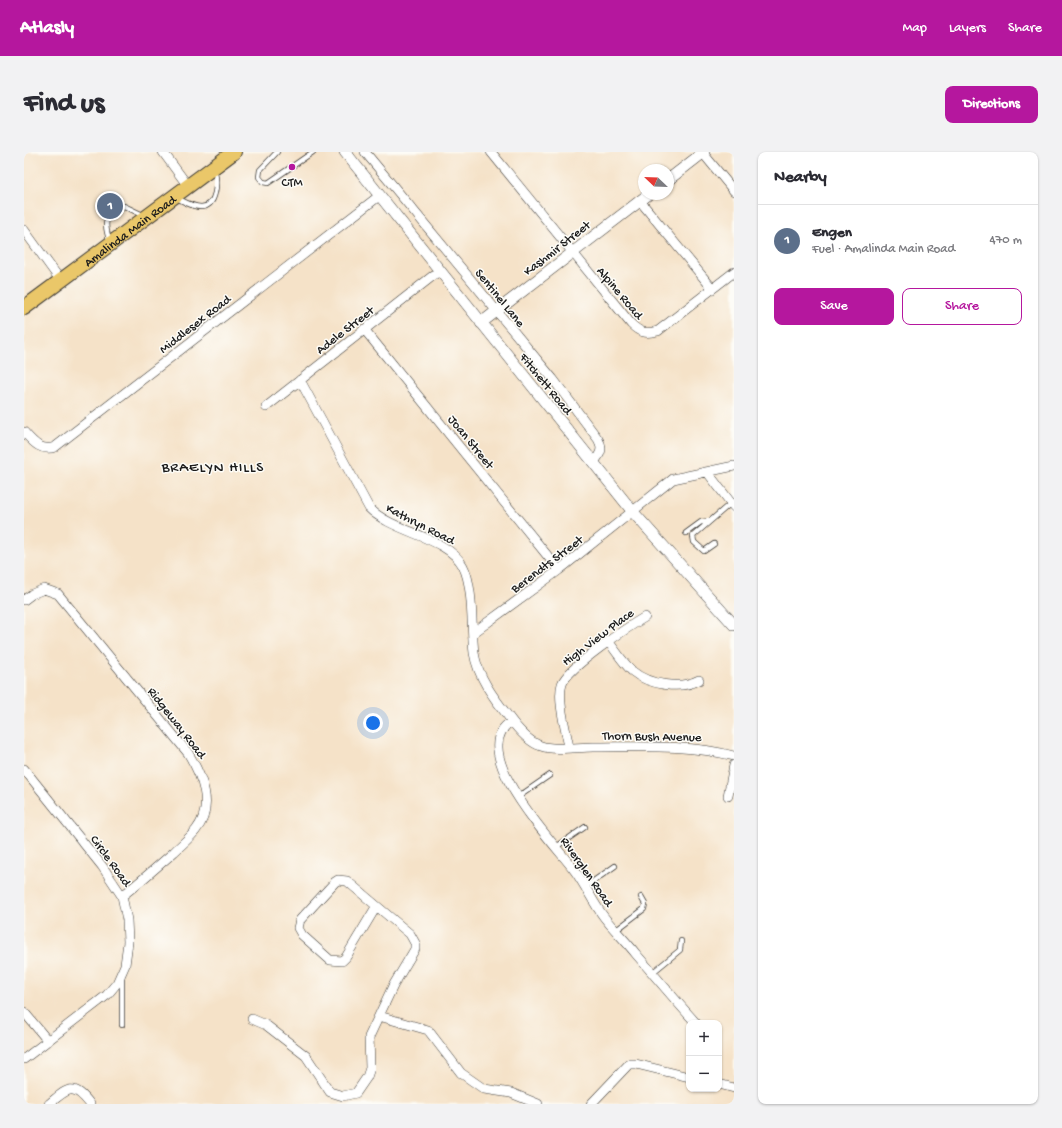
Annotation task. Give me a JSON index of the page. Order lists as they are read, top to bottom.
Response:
{
  "streets": {
    "main road": ["Amalinda Main Road"],
    "street": [
      "Kashmir Street",
      "Alpine Road",
      "Sentinel Lane",
      "Middlesex Road",
      "Adele Street",
      "Fitchett Road",
      "Joan Street",
      "Kathryn Road",
      "Berendts Street",
      "High View Place",
      "Ridgeway Road",
      "Thorn Bush Avenue",
      "Circle Road",
      "Riverglen Road"
    ]
  },
  "crossings": [
    ["Kashmir Street", "Alpine Road"],
    ["Kashmir Street", "Sentinel Lane"],
    ["Kashmir Street", "Fitchett Road"],
    ["Sentinel Lane", "Fitchett Road"],
    ["Middlesex Road", "Fitchett Road"],
    ["Adele Street", "Fitchett Road"],
    ["Adele Street", "Joan Street"],
    ["Adele Street", "Kathryn Road"],
    ["Fitchett Road", "Berendts Street"],
    ["Joan Street", "Berendts Street"],
    ["Kathryn Road", "Berendts Street"],
    ["Kathryn Road", "Thorn Bush Avenue"],
    ["Kathryn Road", "Riverglen Road"],
    ["High View Place", "Thorn Bush Avenue"],
    ["Ridgeway Road", "Circle Road"],
    ["Thorn Bush Avenue", "Riverglen Road"]
  ],
  "districts": ["BRAELYN HILLS"],
  "places": ["CTM"],
  "north": "top left",
  "page": {
    "header": "Atlasly",
    "nav": ["Map", "Layers", "Share"],
    "buttons": [
      "Directions",
      ["Save", "Share"]
    ],
    "title": "Find us",
    "heading": "Nearby",
    "pins": "1",
    "list": [
      {
        "mark": "1",
        "name": "Engen",
        "note": "Fuel · Amalinda Main Road",
        "value": "470 m"
      }
    ],
    "map_buttons": ["+", "−"]
  }
}
